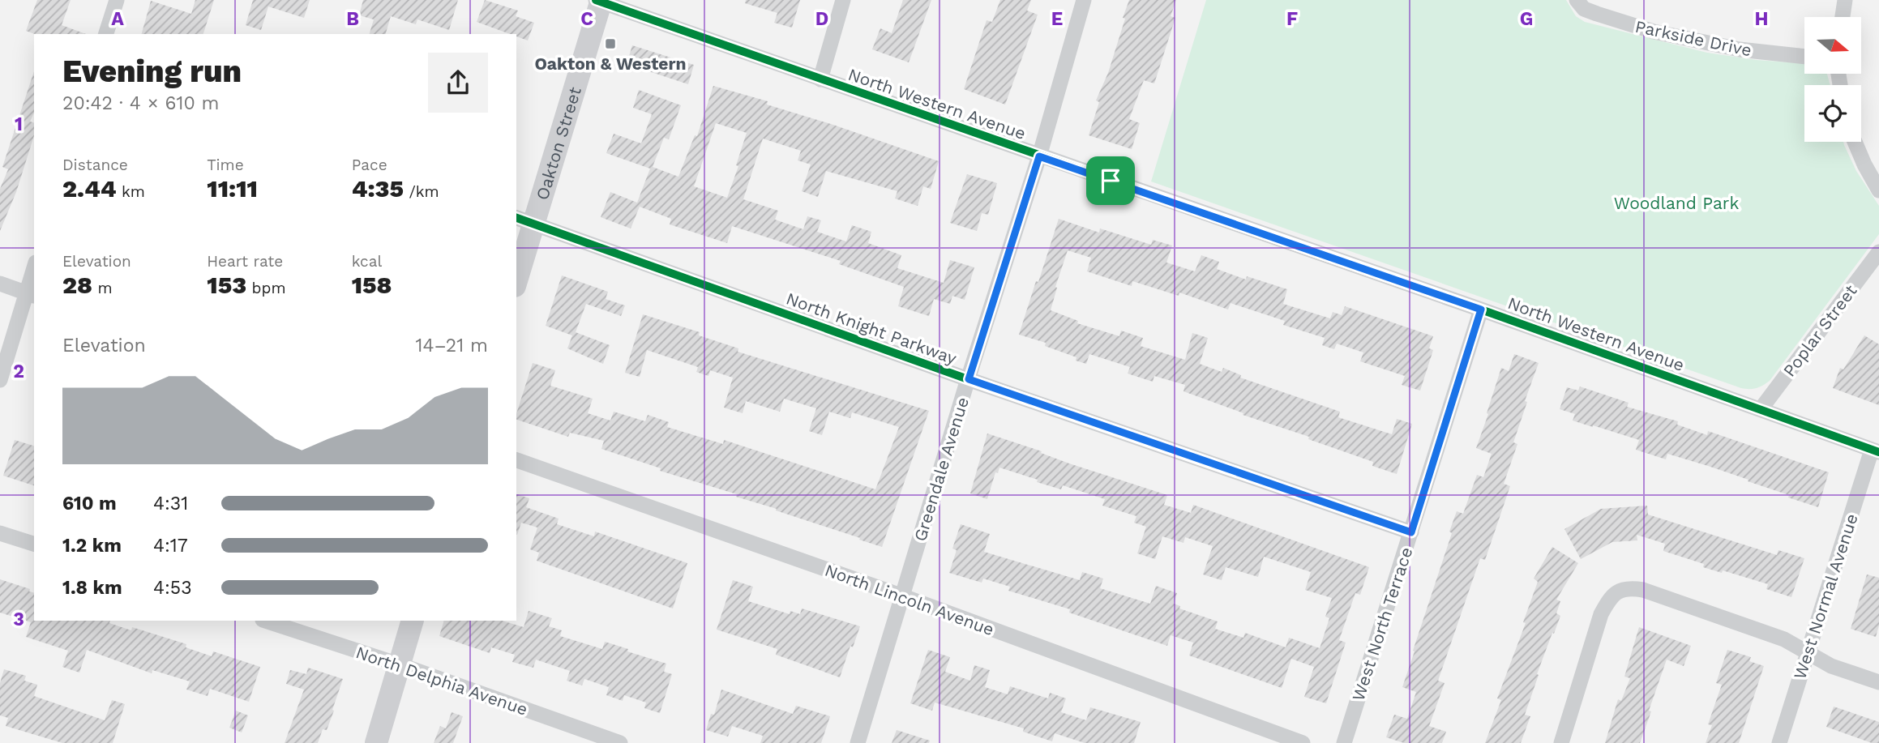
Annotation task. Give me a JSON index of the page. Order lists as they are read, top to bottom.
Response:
{
  "streets": {
    "main road": ["Oakton Street"],
    "street": [
      "Parkside Drive",
      "North Western Avenue",
      "North Knight Parkway",
      "Poplar Street",
      "Greendale Avenue",
      "West Normal Avenue",
      "North Lincoln Avenue",
      "West North Terrace",
      "North Delphia Avenue"
    ]
  },
  "crossings": [
    ["North Western Avenue", "Oakton Street"],
    ["North Western Avenue", "Poplar Street"],
    ["North Western Avenue", "Greendale Avenue"],
    ["North Western Avenue", "West Normal Avenue"],
    ["North Western Avenue", "West North Terrace"],
    ["Oakton Street", "North Knight Parkway"],
    ["North Knight Parkway", "Greendale Avenue"],
    ["North Knight Parkway", "West North Terrace"],
    ["Greendale Avenue", "North Lincoln Avenue"]
  ],
  "parks": ["Woodland Park"],
  "places": {
    "transit": ["Oakton & Western"]
  },
  "north": "right",
  "page": {
    "heading": ["Evening run", "20:42 · 4 × 610 m"],
    "stats": [
      ["Distance", "2.44 km"],
      ["Time", "11:11"],
      ["Pace", "4:35 /km"],
      ["Elevation", "28 m"],
      ["Heart rate", "153 bpm"],
      ["kcal", "158"]
    ],
    "chart": ["Elevation", "14–21 m"],
    "list": [
      {
        "name": "610 m",
        "note": "4:31"
      },
      {
        "name": "1.2 km",
        "note": "4:17"
      },
      {
        "name": "1.8 km",
        "note": "4:53"
      }
    ]
  },
  "grid": {
    "columns": [
      "A",
      "B",
      "C",
      "D",
      "E",
      "F",
      "G",
      "H"
    ],
    "rows": ["1", "2", "3"]
  }
}
